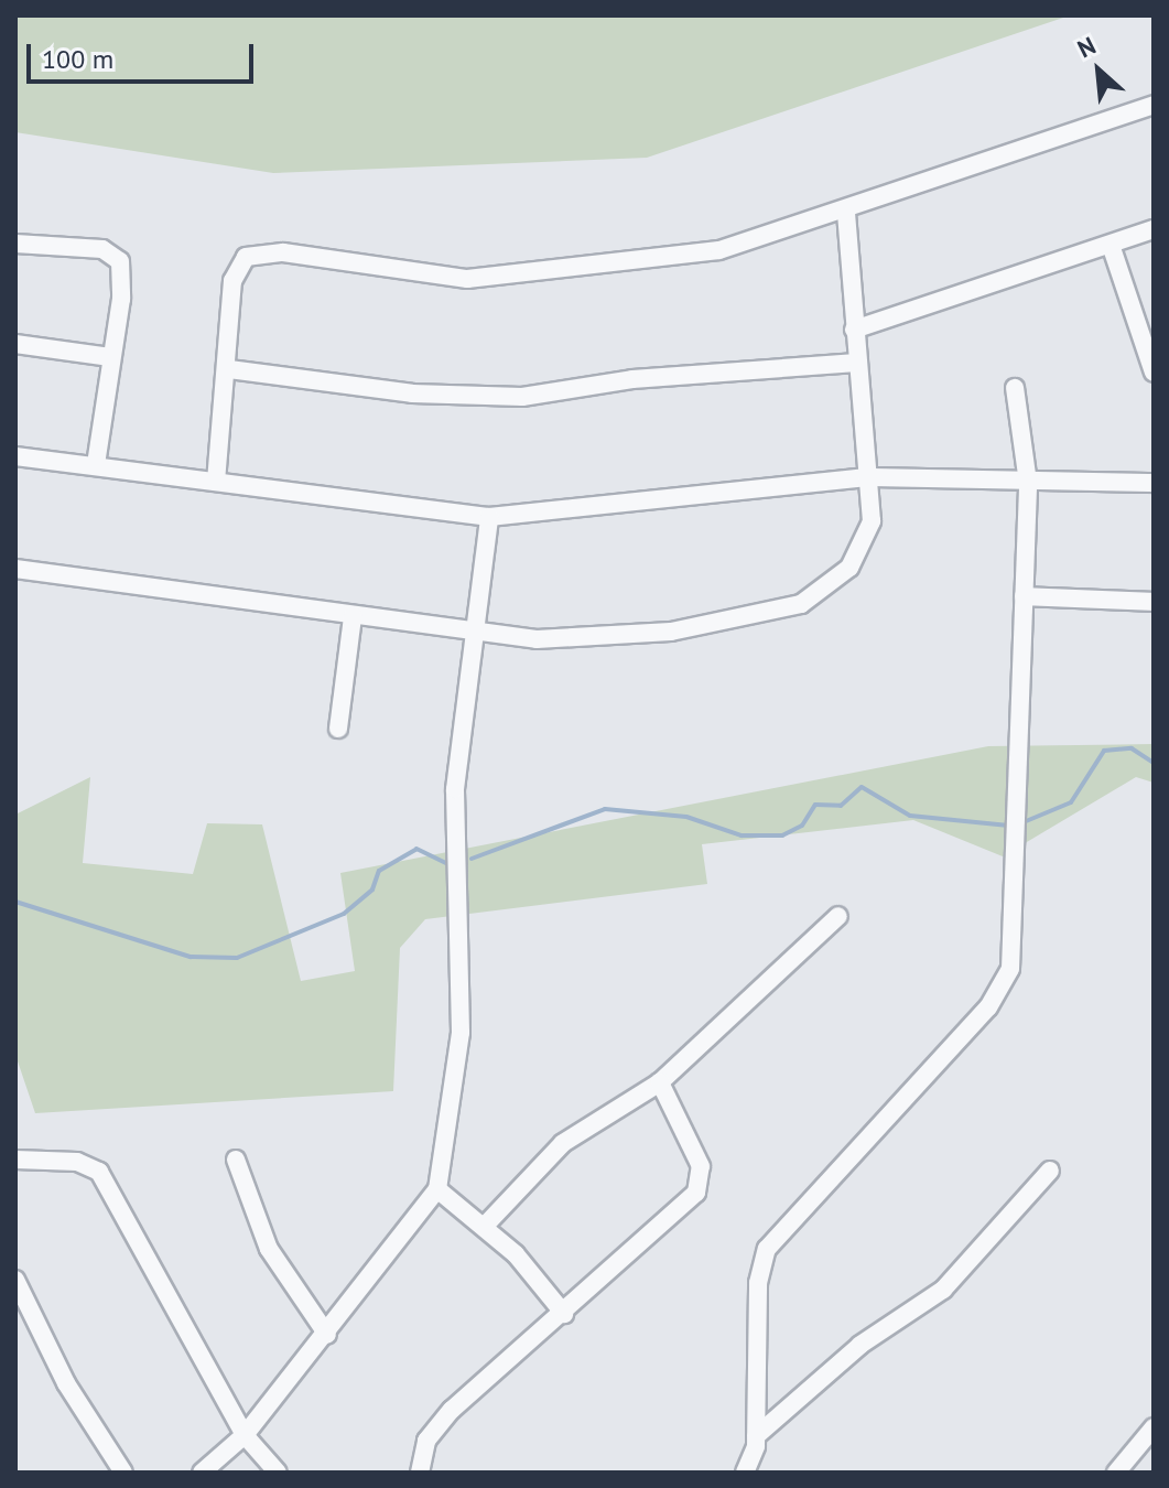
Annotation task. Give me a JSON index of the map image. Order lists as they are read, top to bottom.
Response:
{
  "scale_bar": "100 m",
  "north": "top left"
}
